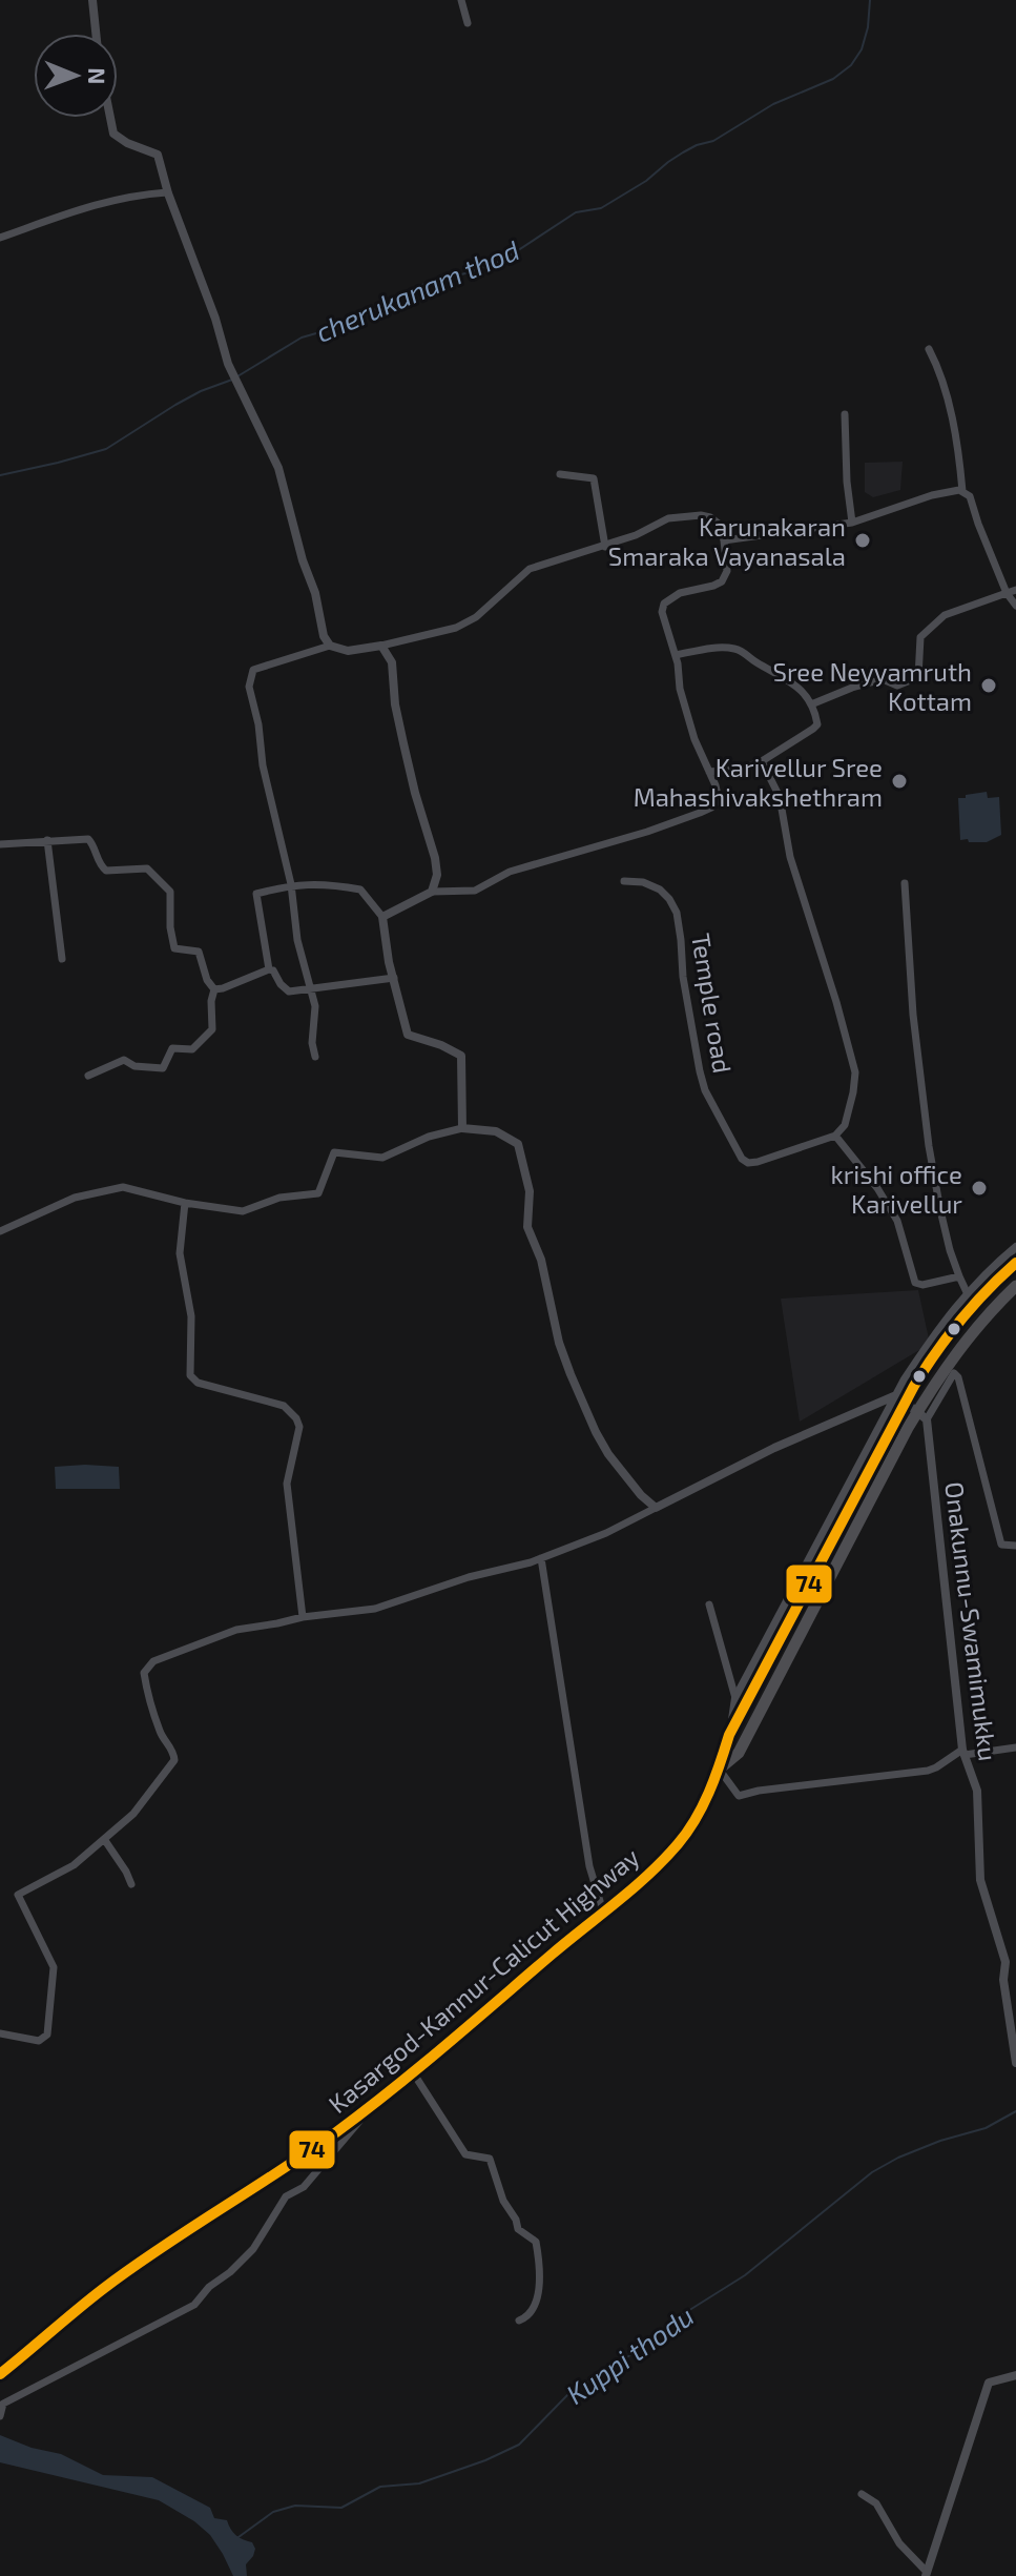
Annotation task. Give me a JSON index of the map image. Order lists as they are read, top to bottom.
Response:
{
  "streets": {
    "highway": ["Kasargod-Kannur-Calicut Highway"],
    "street": ["Temple road", "Onakunnu-Swamimukku"]
  },
  "water": ["cherukanam thod", "Kuppi thodu"],
  "places": [
    "Karunakaran Smaraka Vayanasala",
    "Sree Neyyamruth Kottam",
    "Karivellur Sree Mahashivakshethram",
    "krishi office Karivellur"
  ],
  "lines": ["transit line 74"],
  "north": "right"
}
